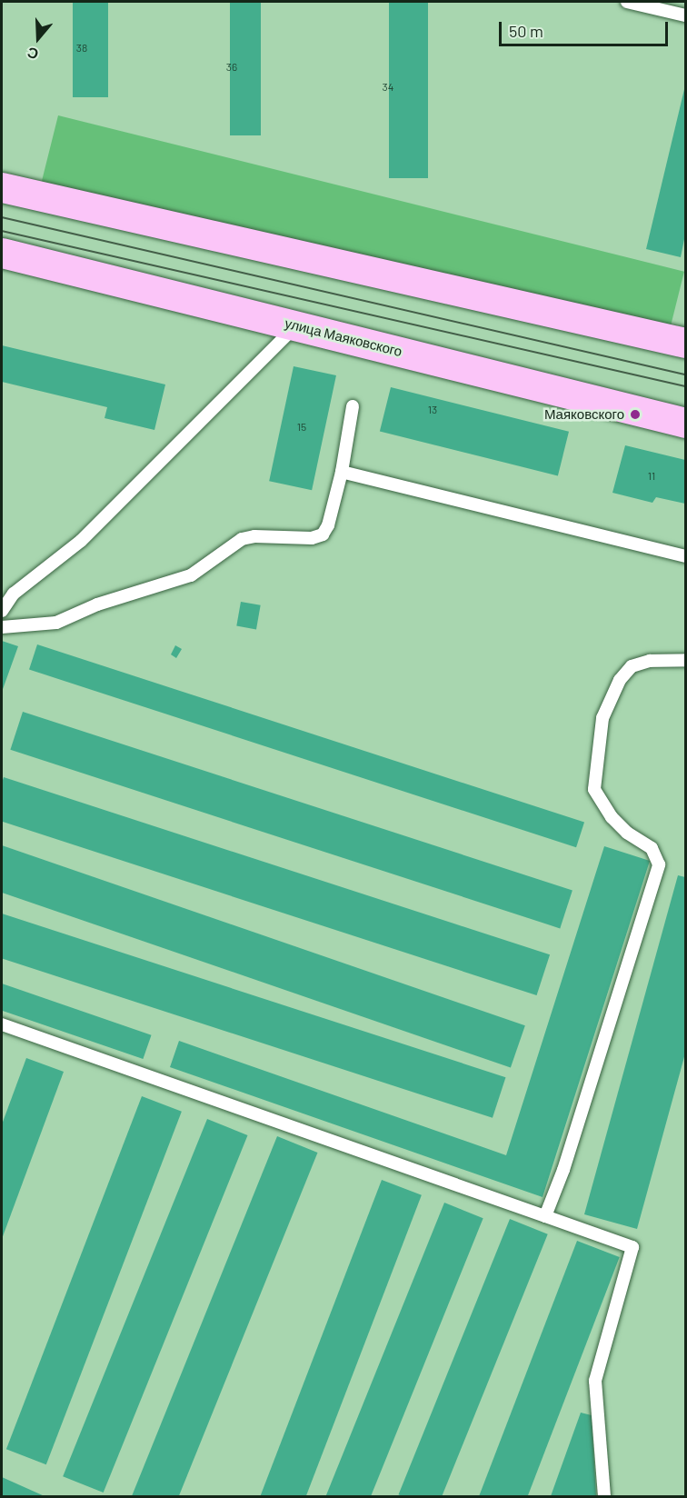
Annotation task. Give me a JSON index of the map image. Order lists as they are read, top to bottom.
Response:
{
  "streets": {
    "main road": ["улица Маяковского"]
  },
  "places": ["Маяковского"],
  "house_numbers": [
    "38",
    "36",
    "34",
    "13",
    "15",
    "11"
  ],
  "scale_bar": "50 m",
  "north": "bottom"
}
